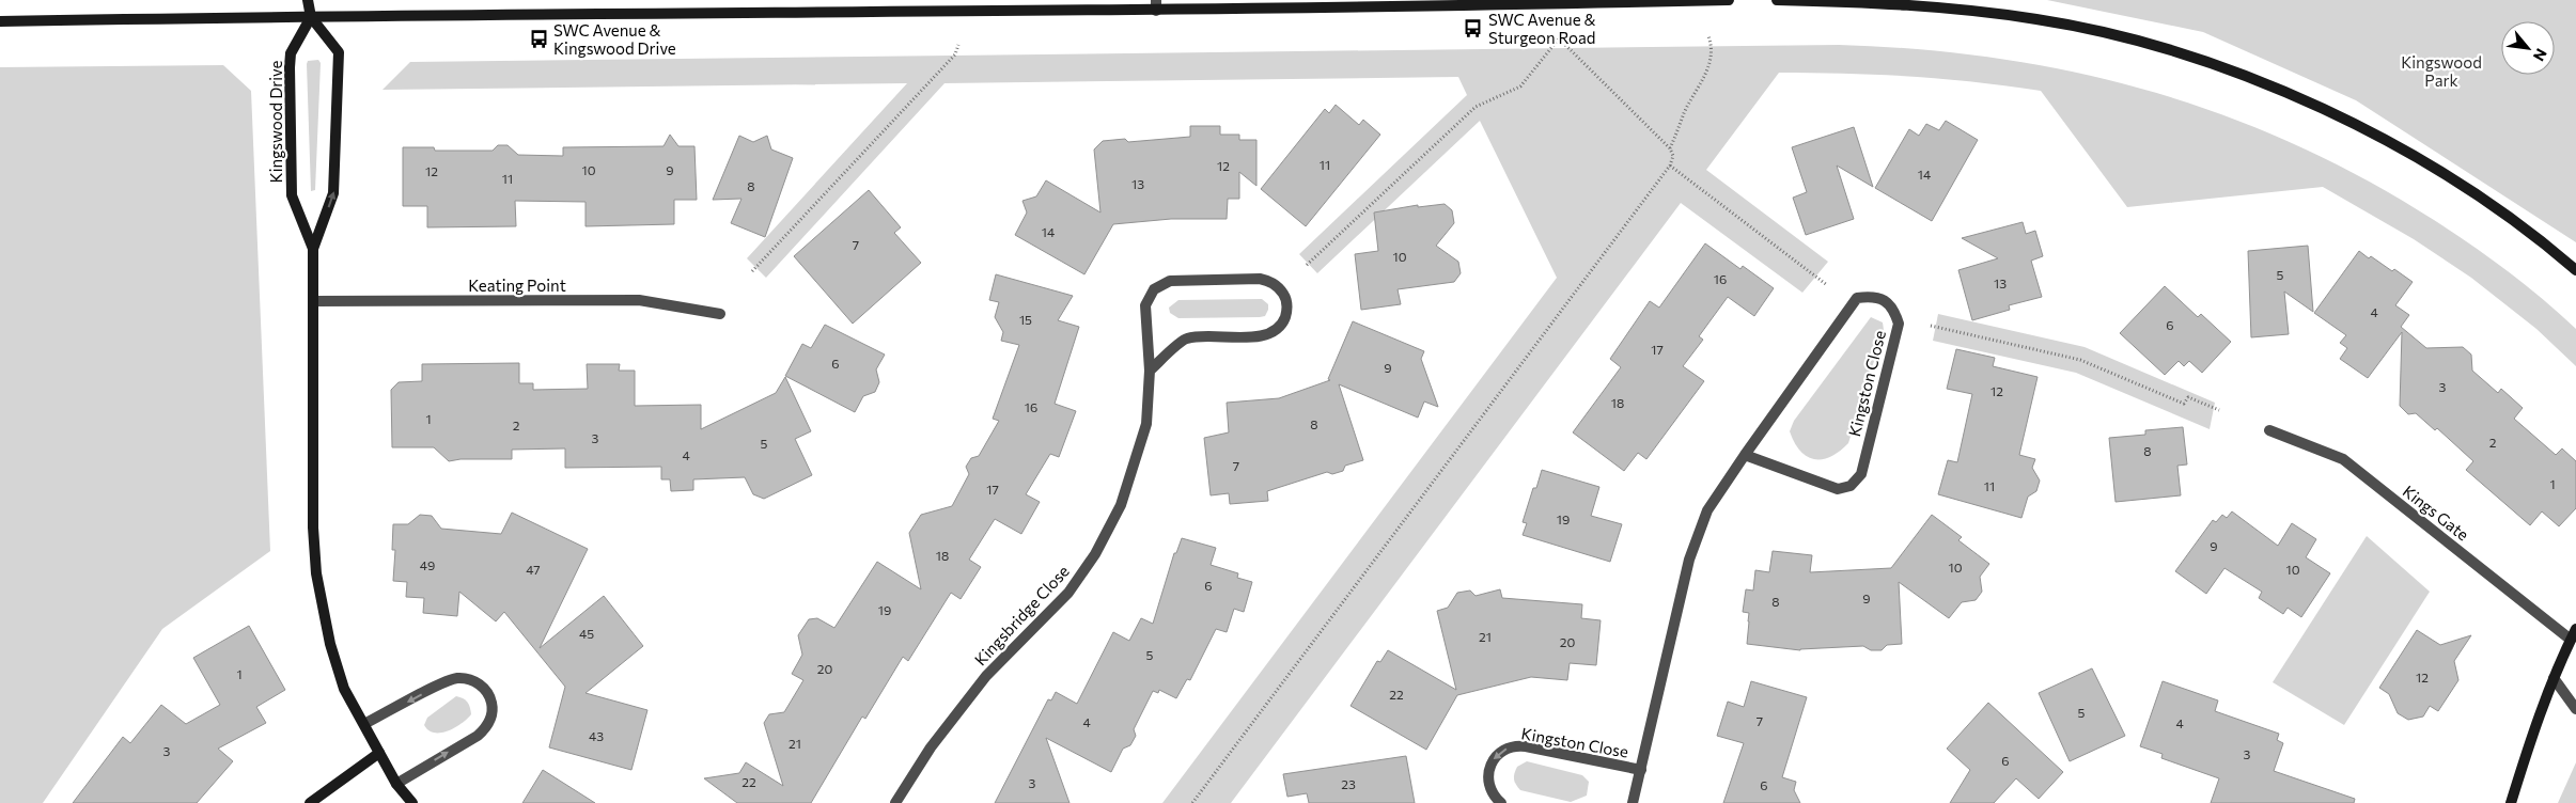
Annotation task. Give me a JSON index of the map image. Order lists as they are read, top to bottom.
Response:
{
  "streets": {
    "main road": ["Kingswood Drive"],
    "street": [
      "Keating Point",
      "Kingston Close",
      "Kings Gate",
      "Kingsbridge Close"
    ]
  },
  "crossings": [
    ["Kingswood Drive", "Keating Point"]
  ],
  "parks": ["Kingswood Park"],
  "places": {
    "bus stop": ["SWC Avenue & Sturgeon Road", "SWC Avenue & Kingswood Drive"]
  },
  "house_numbers": [
    "11",
    "12",
    "10",
    "9",
    "12",
    "14",
    "11",
    "13",
    "8",
    "14",
    "7",
    "10",
    "5",
    "16",
    "13",
    "4",
    "15",
    "6",
    "17",
    "6",
    "9",
    "3",
    "12",
    "18",
    "16",
    "1",
    "8",
    "2",
    "3",
    "2",
    "5",
    "8",
    "4",
    "7",
    "1",
    "11",
    "17",
    "19",
    "9",
    "18",
    "49",
    "10",
    "47",
    "10",
    "6",
    "9",
    "8",
    "19",
    "45",
    "21",
    "20",
    "5",
    "20",
    "1",
    "12",
    "22",
    "5",
    "7",
    "4",
    "4",
    "43",
    "21",
    "3",
    "3",
    "6",
    "22",
    "3",
    "23",
    "6"
  ],
  "north": "bottom right"
}
